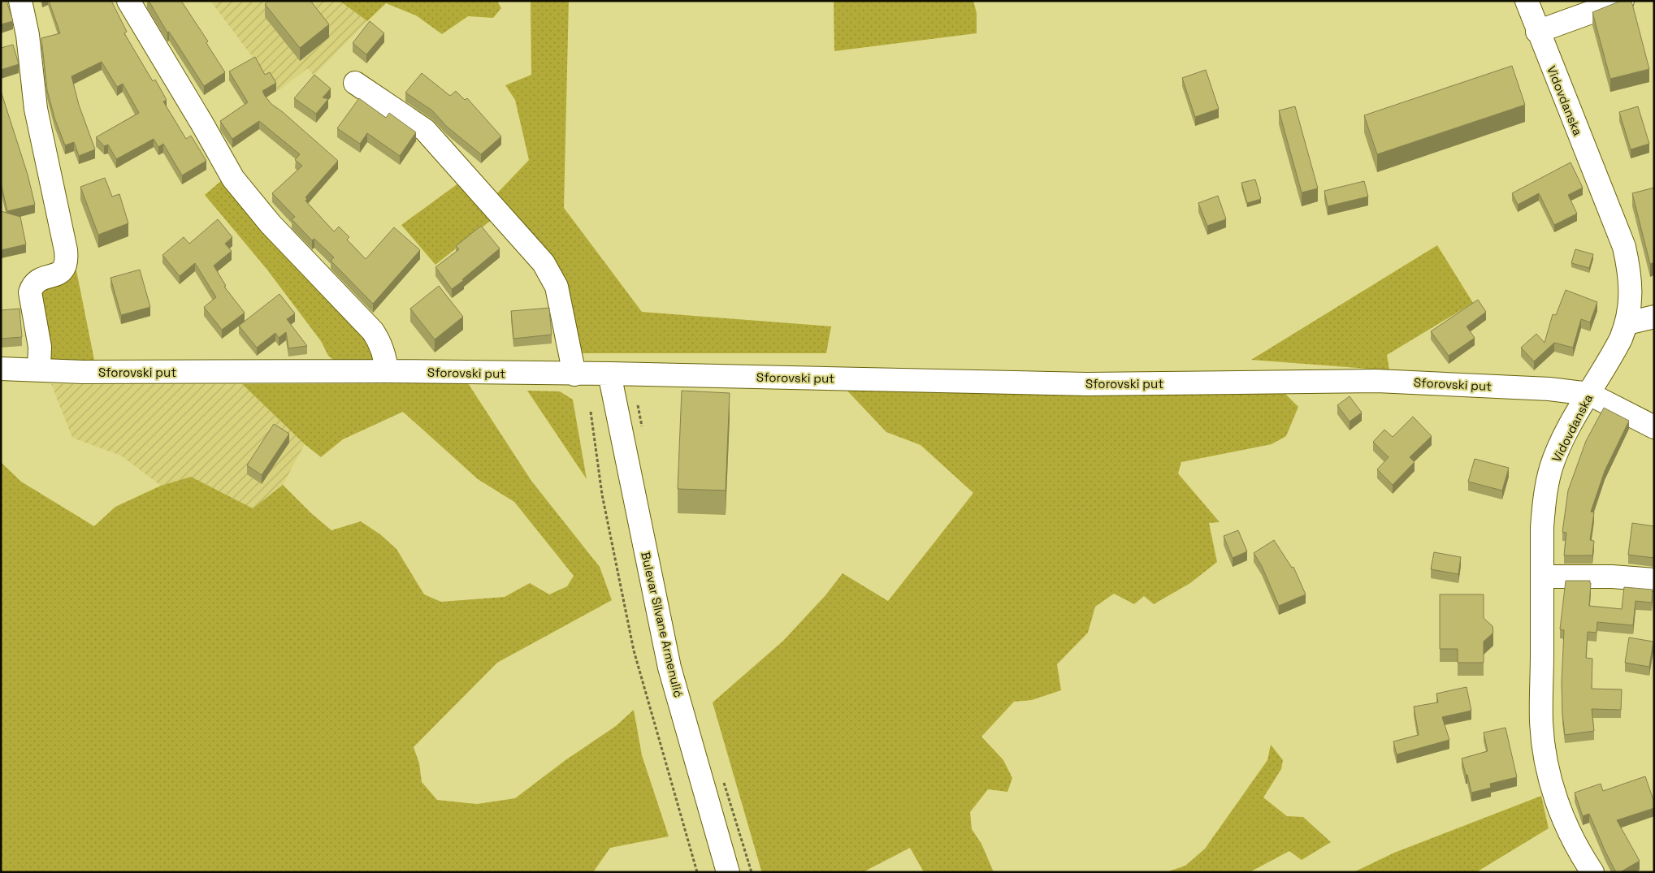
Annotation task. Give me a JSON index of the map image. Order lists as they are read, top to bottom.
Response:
{
  "streets": {
    "street": ["Vidovdanska", "Sforovski put", "Bulevar Silvane Armenulić"]
  },
  "crossings": [
    ["Vidovdanska", "Sforovski put"],
    ["Sforovski put", "Bulevar Silvane Armenulić"]
  ]
}
